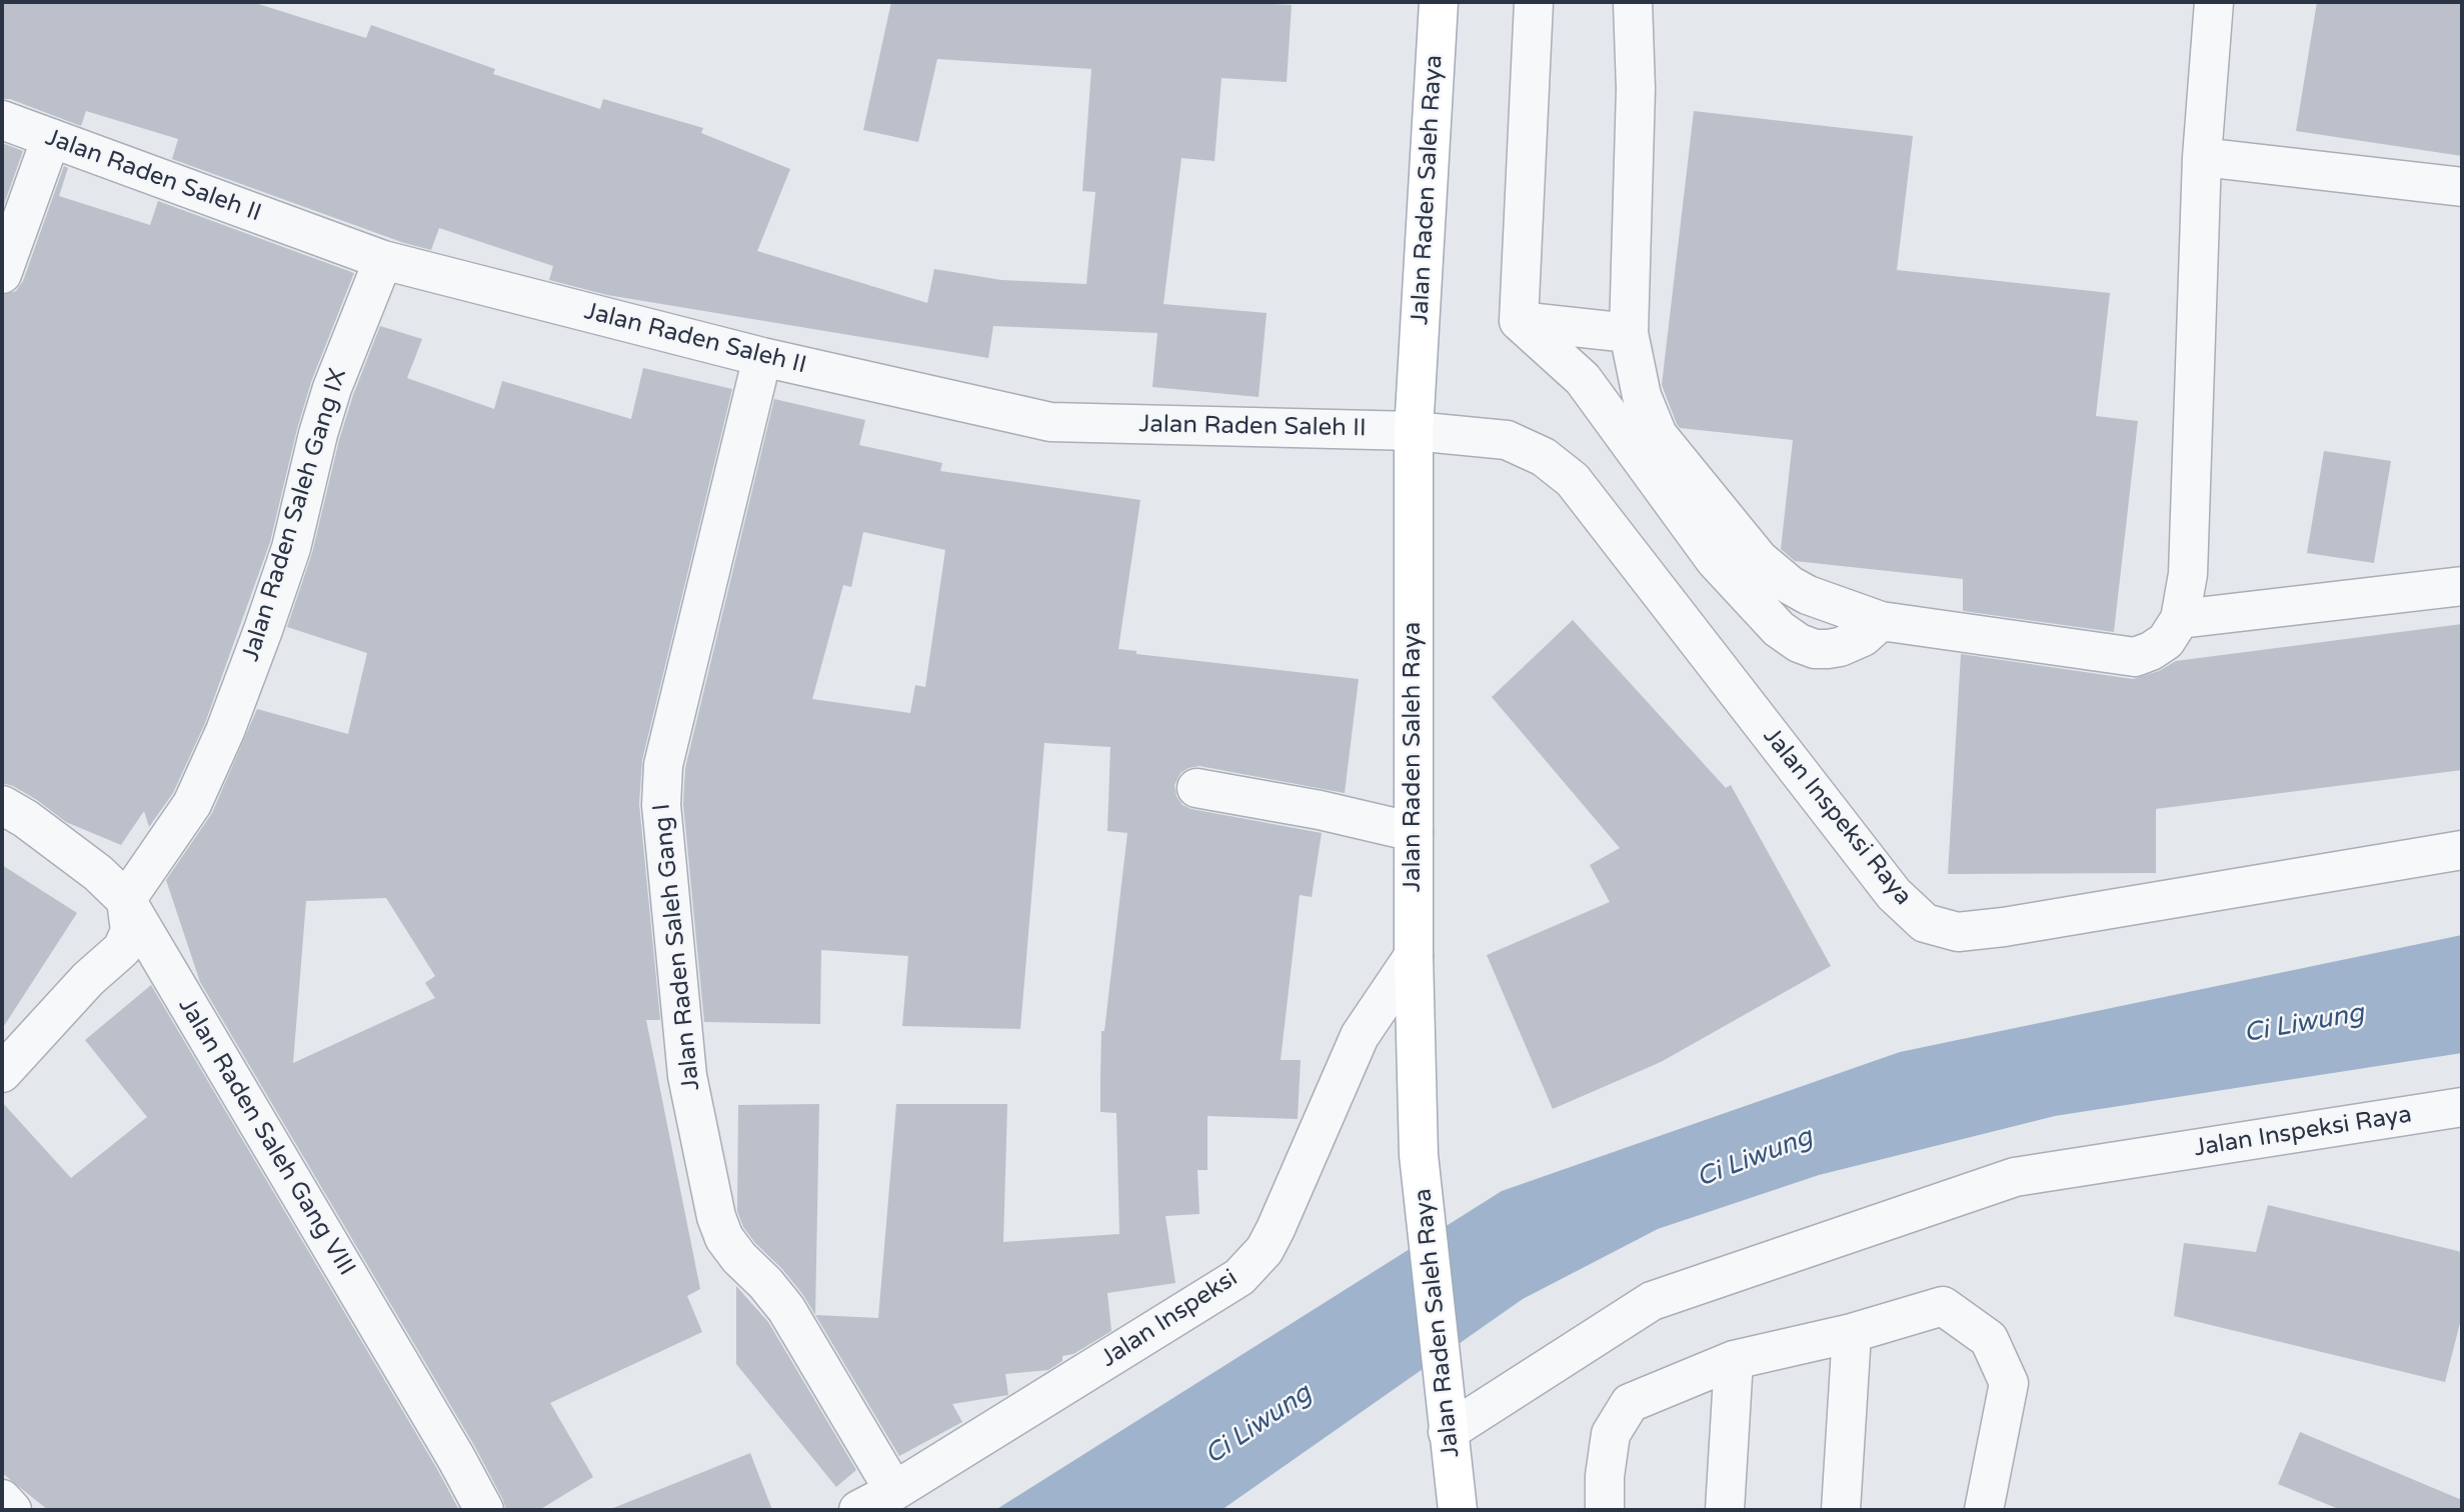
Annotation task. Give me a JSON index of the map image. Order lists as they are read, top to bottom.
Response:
{
  "streets": {
    "main road": ["Jalan Raden Saleh Raya"],
    "street": [
      "Jalan Raden Saleh II",
      "Jalan Raden Saleh Gang IX",
      "Jalan Inspeksi Raya",
      "Jalan Raden Saleh Gang I",
      "Jalan Raden Saleh Gang VIII",
      "Jalan Inspeksi"
    ]
  },
  "crossings": [
    ["Jalan Raden Saleh II", "Jalan Raden Saleh Raya"],
    ["Jalan Raden Saleh II", "Jalan Raden Saleh Gang IX"],
    ["Jalan Raden Saleh II", "Jalan Inspeksi Raya"],
    ["Jalan Raden Saleh II", "Jalan Raden Saleh Gang I"],
    ["Jalan Raden Saleh Raya", "Jalan Inspeksi Raya"],
    ["Jalan Raden Saleh Raya", "Jalan Inspeksi"],
    ["Jalan Raden Saleh Gang IX", "Jalan Raden Saleh Gang VIII"],
    ["Jalan Raden Saleh Gang I", "Jalan Inspeksi"]
  ],
  "water": ["Ci Liwung"]
}
